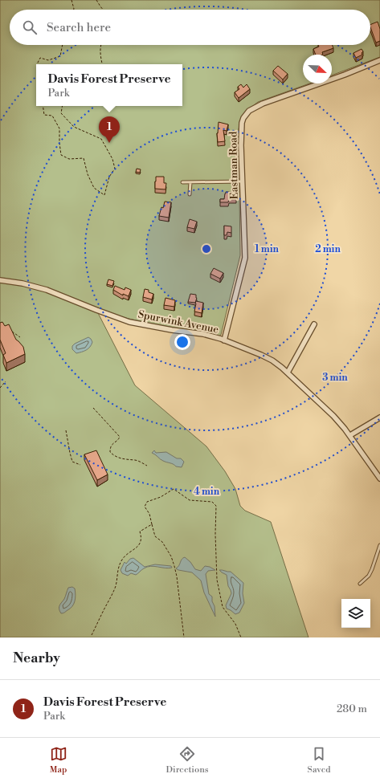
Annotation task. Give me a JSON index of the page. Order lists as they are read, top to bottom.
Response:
{
  "streets": {
    "street": ["Eastman Road", "Spurwink Avenue"]
  },
  "crossings": [
    ["Eastman Road", "Spurwink Avenue"]
  ],
  "north": "bottom right",
  "page": {
    "search": "Search here",
    "popup": ["Davis Forest Preserve", "Park"],
    "pins": "1",
    "heading": "Nearby",
    "list": [
      {
        "mark": "1",
        "name": "Davis Forest Preserve",
        "note": "Park",
        "value": "280 m"
      }
    ],
    "nav": ["Map", "Directions", "Saved"]
  },
  "rings": [
    "1 min",
    "2 min",
    "3 min",
    "4 min"
  ]
}
